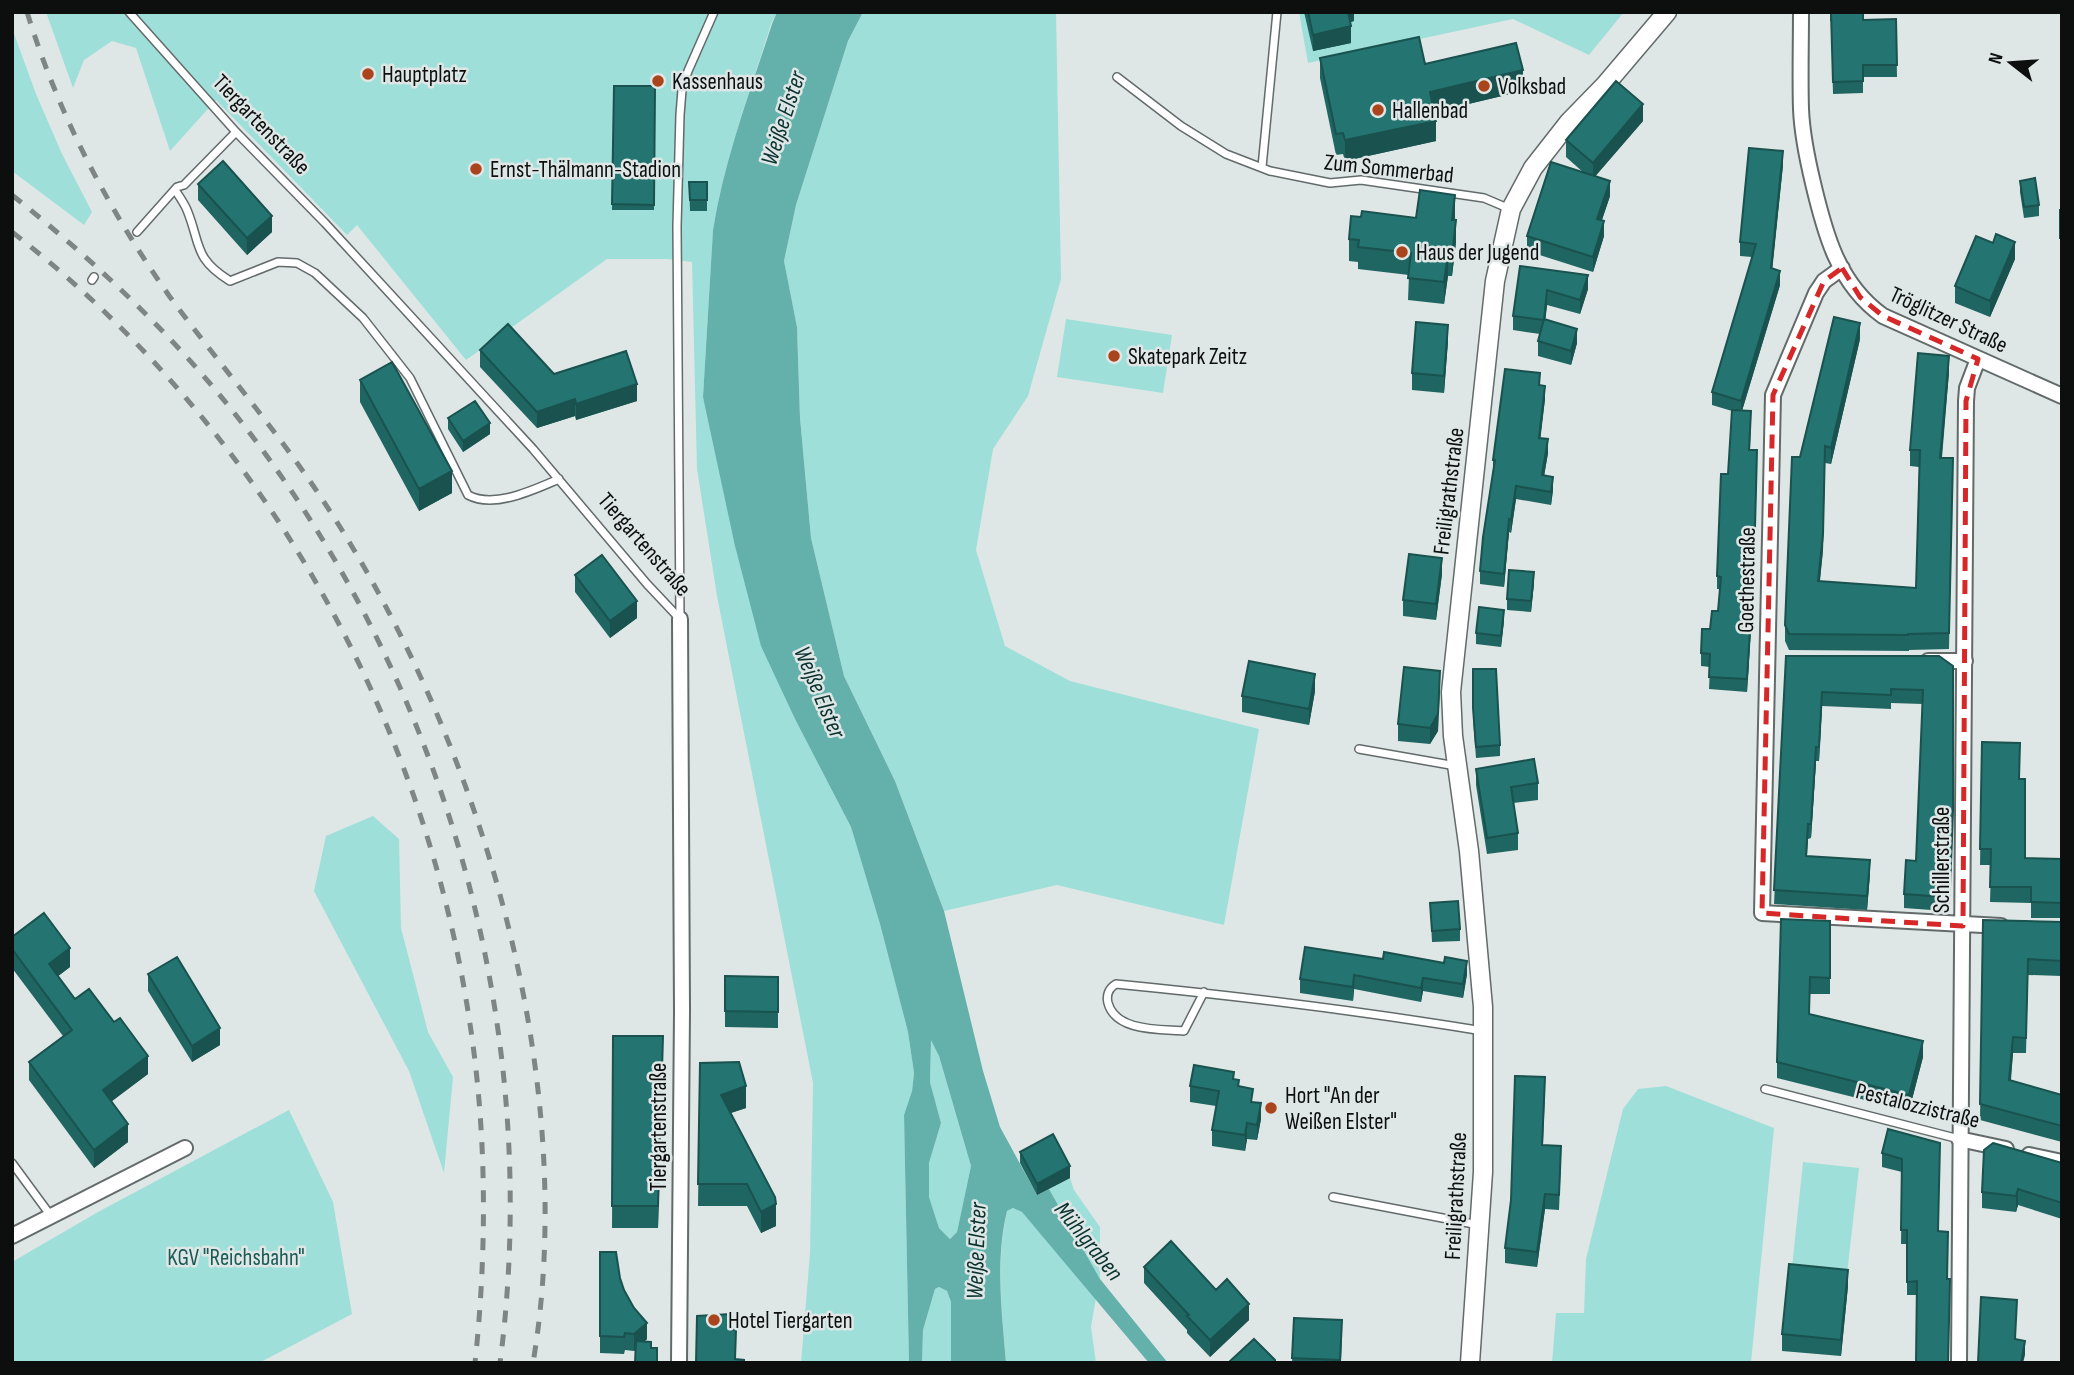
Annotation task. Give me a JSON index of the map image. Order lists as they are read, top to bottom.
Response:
{
  "streets": {
    "street": [
      "Tiergartenstraße",
      "Tröglitzer Straße",
      "Freiligrathstraße",
      "Goethestraße",
      "Schillerstraße",
      "Pestalozzistraße"
    ],
    "lane": ["Zum Sommerbad"]
  },
  "crossings": [
    ["Zum Sommerbad", "Freiligrathstraße"],
    ["Tröglitzer Straße", "Goethestraße"],
    ["Tröglitzer Straße", "Schillerstraße"],
    ["Goethestraße", "Schillerstraße"],
    ["Schillerstraße", "Pestalozzistraße"]
  ],
  "water": ["Weiße Elster", "Mühlgraben"],
  "parks": ["KGV \"Reichsbahn\""],
  "places": [
    "Hauptplatz",
    "Kassenhaus",
    "Volksbad",
    "Hallenbad",
    "Ernst-Thälmann-Stadion",
    "Haus der Jugend",
    "Skatepark Zeitz",
    "Hort \"An der Weißen Elster\"",
    "Hotel Tiergarten"
  ],
  "north": "left"
}
